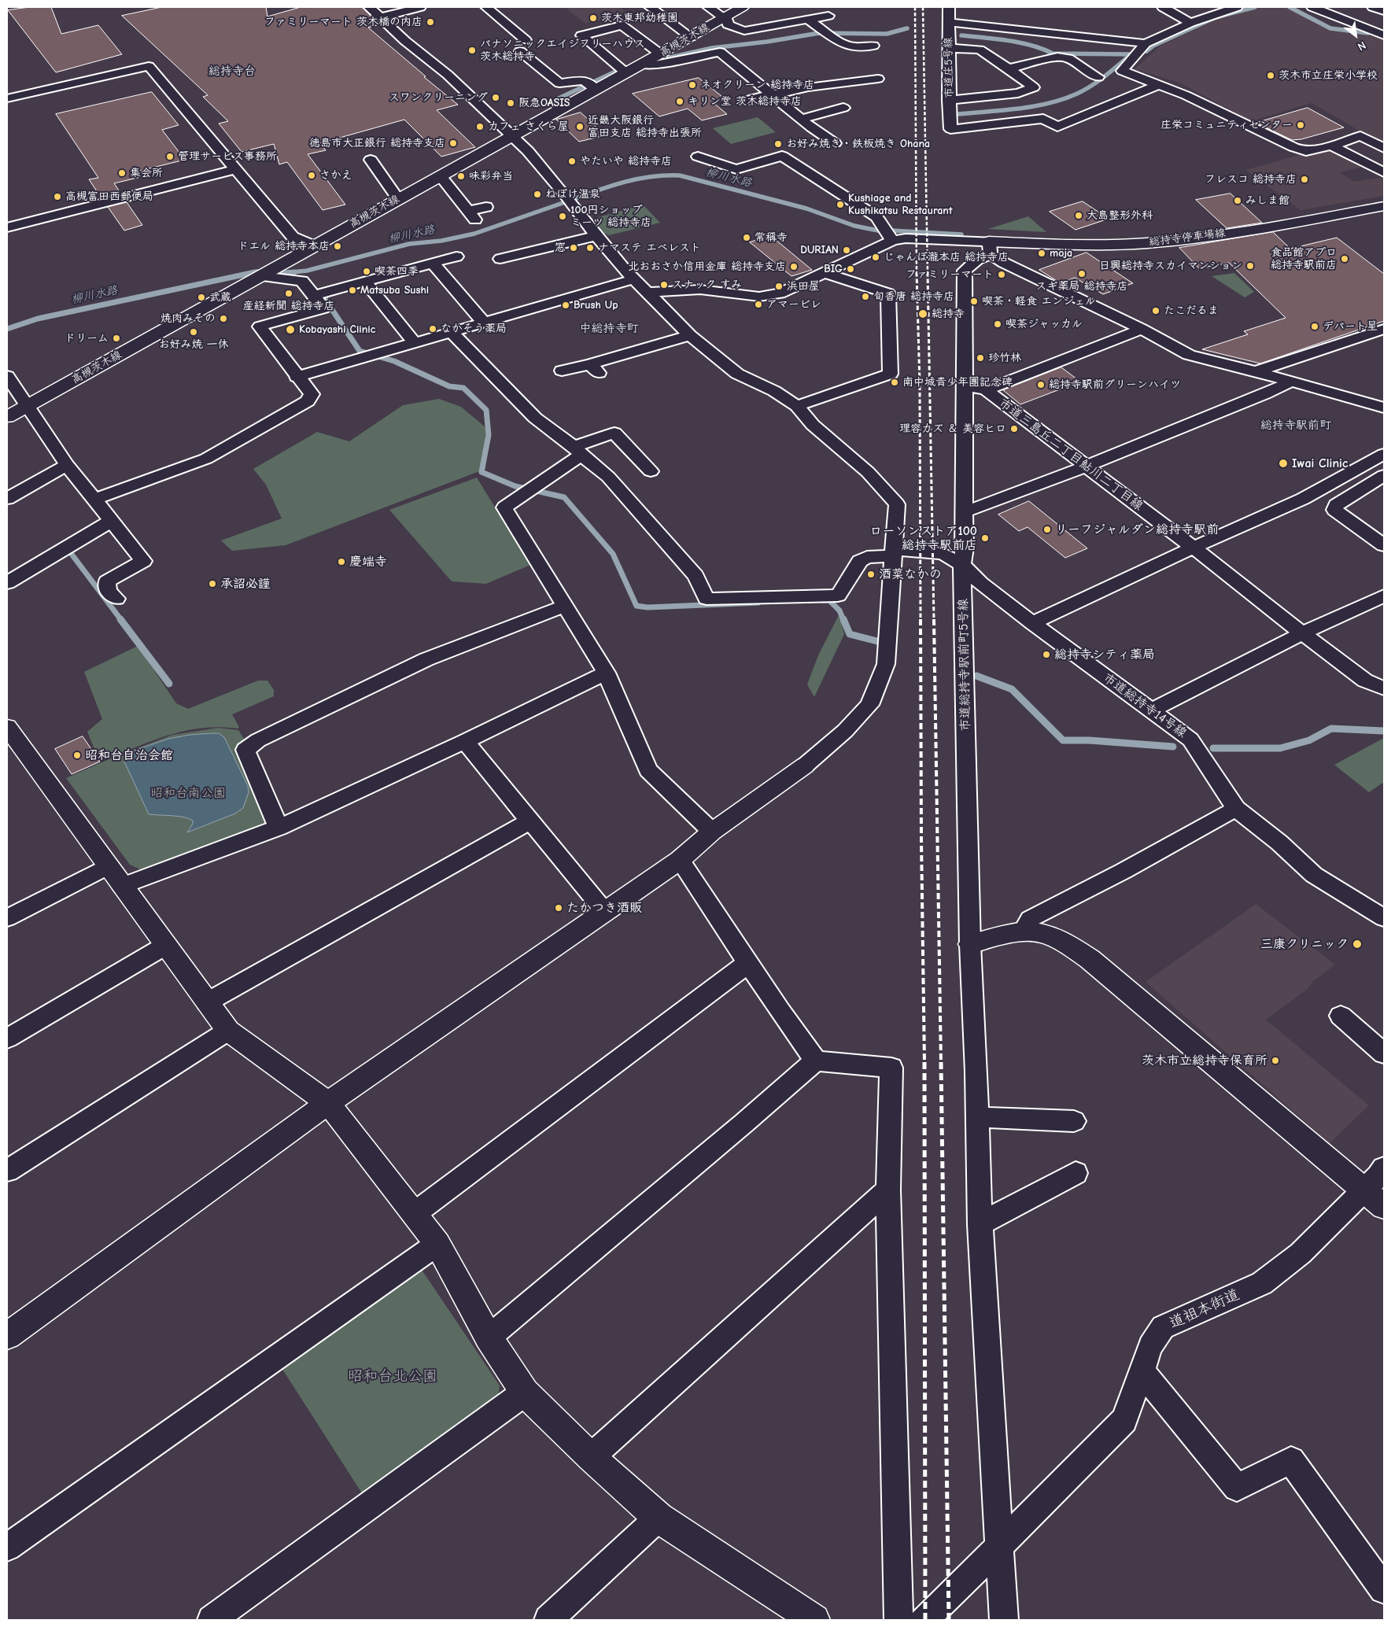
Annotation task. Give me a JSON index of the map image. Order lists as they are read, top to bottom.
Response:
{
  "streets": {
    "street": [
      "高槻茨木線",
      "市道庄5号線",
      "総持寺停車場線",
      "市道三島丘二丁目鮎川二丁目線",
      "市道総持寺駅前町5号線",
      "市道総持寺14号線",
      "道祖本街道"
    ]
  },
  "crossings": [
    ["市道三島丘二丁目鮎川二丁目線", "市道総持寺駅前町5号線"],
    ["市道総持寺駅前町5号線", "市道総持寺14号線"],
    ["市道総持寺駅前町5号線", "道祖本街道"]
  ],
  "districts": ["総持寺台", "中総持寺町", "総持寺駅前町"],
  "water": ["柳川水路"],
  "parks": ["昭和台南公園", "昭和台北公園"],
  "places": [
    "茨木東邦幼稚園",
    "ファミリーマート 茨木橋の内店",
    "パナソニックエイジフリーハウス 茨木総持寺",
    "茨木市立庄栄小学校",
    "ネオクリーン 総持寺店",
    "スワンクリーニング",
    "キリン堂 茨木総持寺店",
    "阪急OASIS",
    "庄栄コミュニティセンター",
    "カフェ さくら屋",
    "近畿大阪銀行 富田支店 総持寺出張所",
    "徳島市大正銀行 総持寺支店",
    "お好み焼き・鉄板焼き Ohana",
    "管理サービス事務所",
    "やたいや 総持寺店",
    "集会所",
    "さかえ",
    "味彩弁当",
    "フレスコ 総持寺店",
    "ねぼけ温泉",
    "高槻富田西郵便局",
    "みしま館",
    "Kushiage and Kushikatsu Restaurant",
    "大島整形外科",
    "100円ショップ ミーツ 総持寺店",
    "常稱寺",
    "ドエル 総持寺本店",
    "窓",
    "ナマステ エベレスト",
    "DURIAN",
    "moja",
    "じゃんぼ瀧本店 総持寺店",
    "食品館アプロ 総持寺駅前店",
    "日興総持寺スカイマンション",
    "北おおさか信用金庫 総持寺支店",
    "BIG",
    "喫茶四季",
    "スギ薬局 総持寺店",
    "ファミリーマート",
    "スナック すみ",
    "浜田屋",
    "Matsuba Sushi",
    "産経新聞 総持寺店",
    "旬香唐 総持寺店",
    "武蔵",
    "喫茶・軽食 エンジェル",
    "アマービレ",
    "Brush Up",
    "たこだるま",
    "総持寺",
    "焼肉みその",
    "喫茶ジャッカル",
    "デパート星",
    "なかそう薬局",
    "Kobayashi Clinic",
    "お好み焼 一休",
    "ドリーム",
    "珍竹林",
    "南中城青少年團記念碑",
    "総持寺駅前グリーンハイツ",
    "理容カズ ＆ 美容ヒロ",
    "Iwai Clinic",
    "リーフジャルダン総持寺駅前",
    "ローソンストア100 総持寺駅前店",
    "慶端寺",
    "酒菜なかの",
    "承詔必謹",
    "総持寺シティ薬局",
    "昭和台自治会館",
    "たかつき酒販",
    "三康クリニック",
    "茨木市立総持寺保育所"
  ],
  "north": "bottom right"
}
